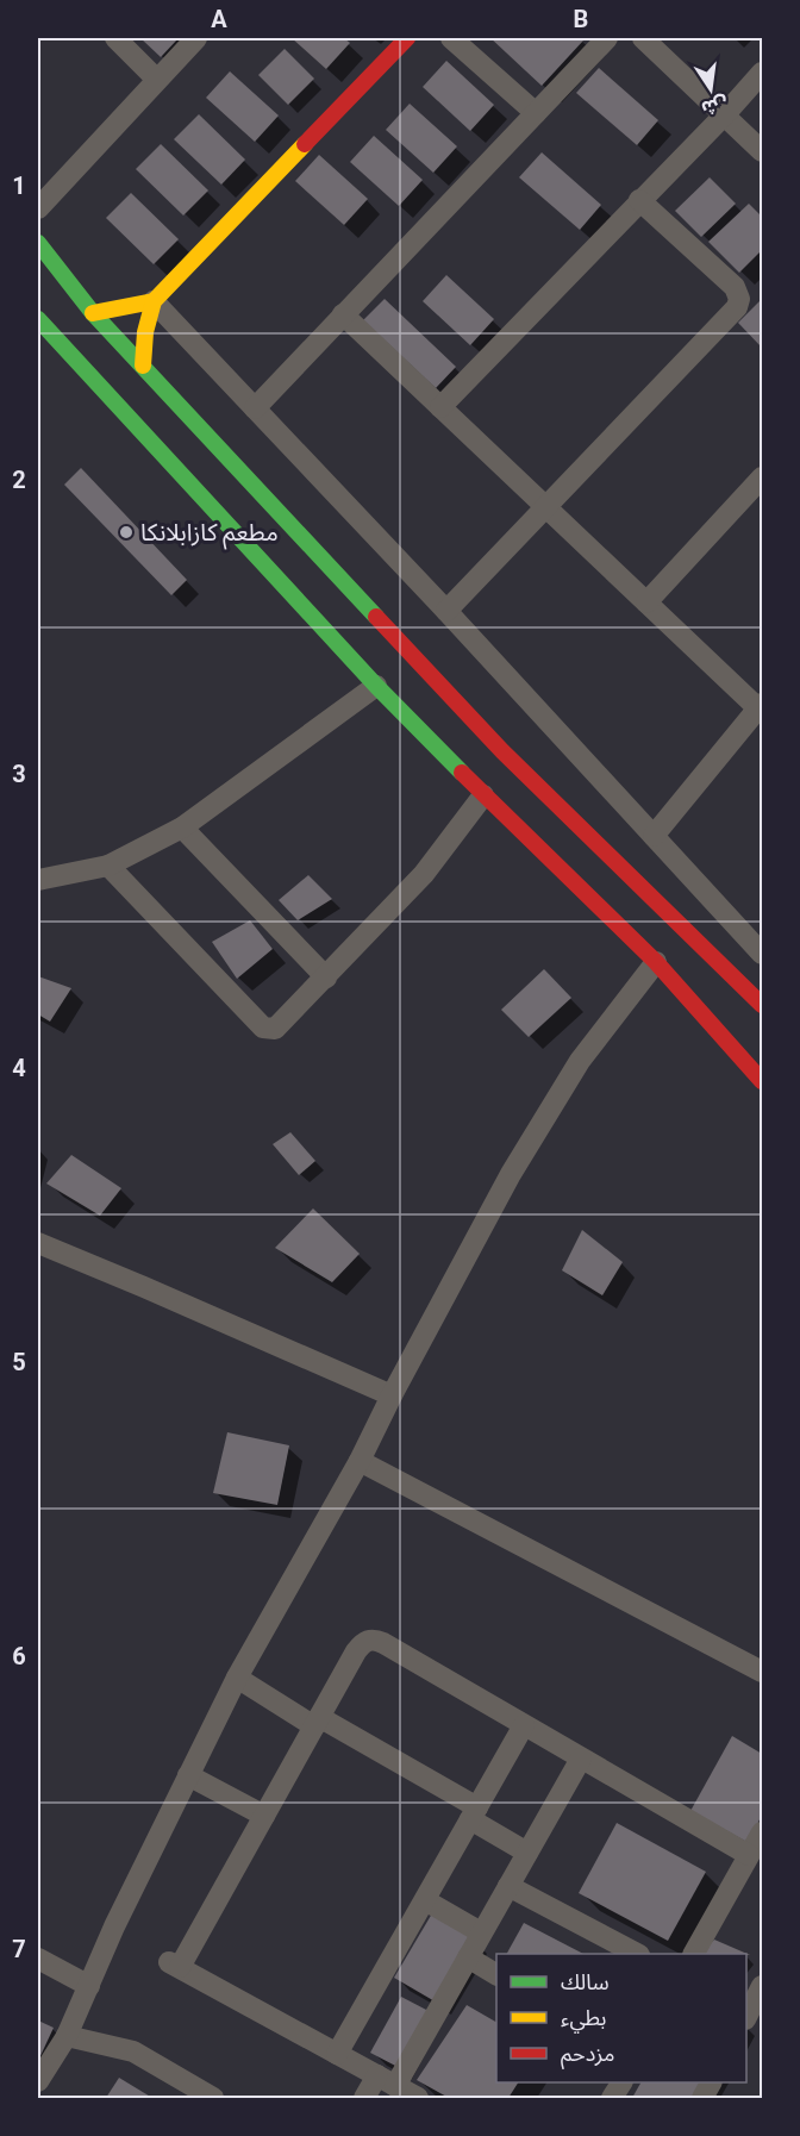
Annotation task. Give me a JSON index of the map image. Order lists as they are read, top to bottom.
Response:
{
  "places": ["مطعم كازابلانكا"],
  "legend": ["سالك", "بطيء", "مزدحم"],
  "north": "bottom",
  "grid": {
    "columns": ["A", "B"],
    "rows": [
      "1",
      "2",
      "3",
      "4",
      "5",
      "6",
      "7"
    ]
  }
}
